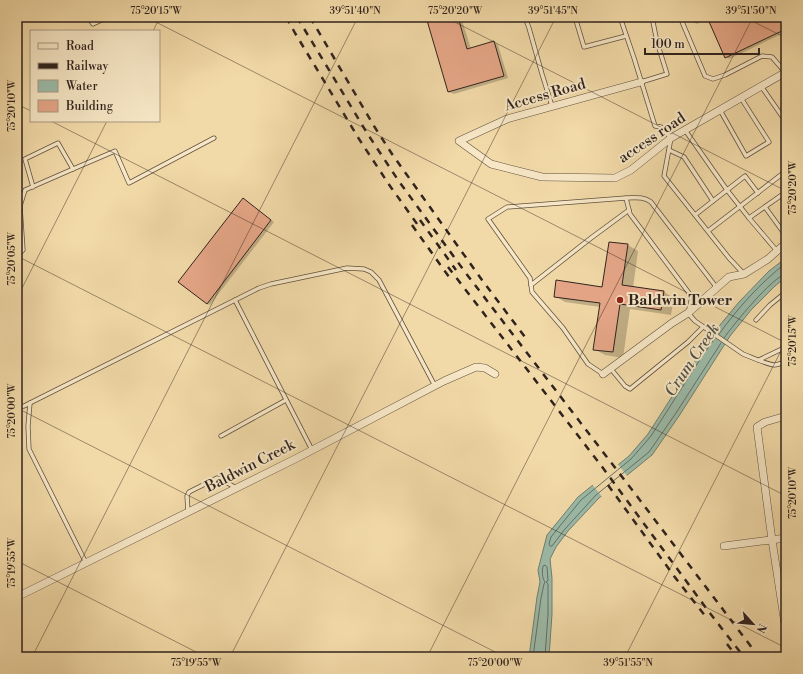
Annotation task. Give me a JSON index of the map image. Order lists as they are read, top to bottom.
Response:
{
  "streets": {
    "street": ["Access Road", "access road", "Baldwin Creek"]
  },
  "crossings": [
    ["Access Road", "access road"]
  ],
  "water": ["Crum Creek"],
  "places": ["Baldwin Tower"],
  "legend": [
    "Road",
    "Railway",
    "Water",
    "Building"
  ],
  "scale_bar": "100 m",
  "north": "bottom right",
  "coordinates": [
    "75°20'15\"W",
    "39°51'40\"N",
    "75°20'20\"W",
    "39°51'45\"N",
    "39°51'50\"N",
    "75°20'10\"W",
    "75°20'05\"W",
    "75°20'00\"W",
    "75°19'55\"W",
    "39°51'55\"N"
  ]
}
